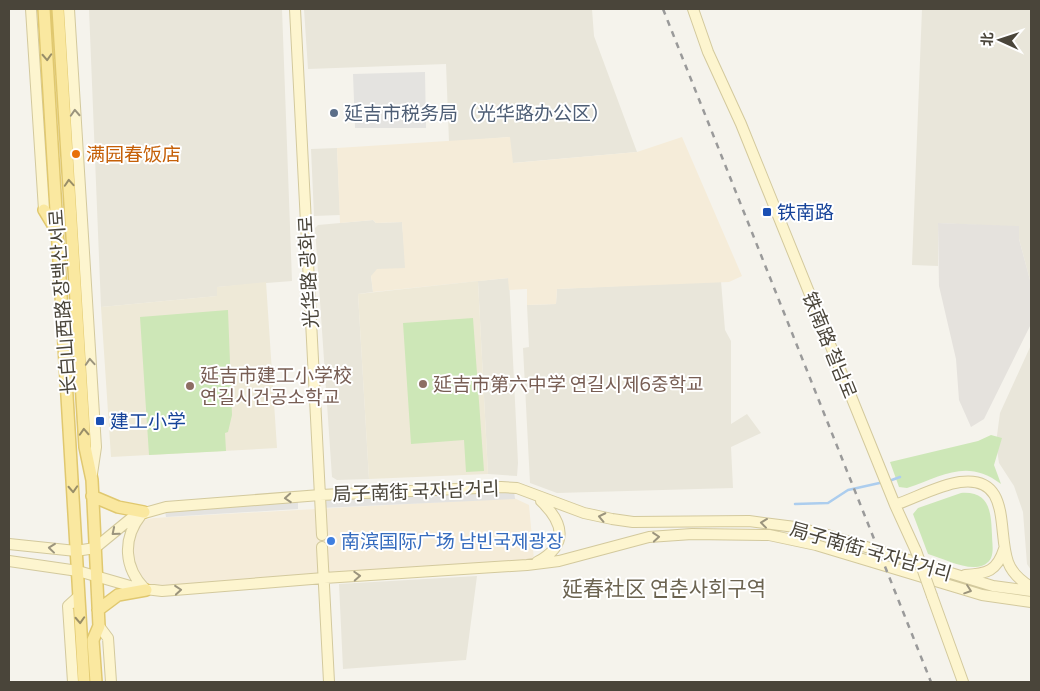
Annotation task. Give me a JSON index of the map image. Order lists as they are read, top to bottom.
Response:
{
  "streets": {
    "main road": [
      "光华路 광화로",
      "长白山西路 장백산서로",
      "铁南路 철남로",
      "局子南街 국자남거리"
    ]
  },
  "crossings": [
    ["光华路 광화로", "局子南街 국자남거리"],
    ["长白山西路 장백산서로", "局子南街 국자남거리"]
  ],
  "districts": ["延春社区 연춘사회구역"],
  "places": {
    "other": [
      "延吉市税务局（光华路办公区）",
      "满园春饭店",
      "延吉市第六中学 연길시제6중학교",
      "延吉市建工小学校 연길시건공소학교",
      "南滨国际广场 남빈국제광장"
    ],
    "transit": ["铁南路", "建工小学"]
  },
  "north": "left"
}
